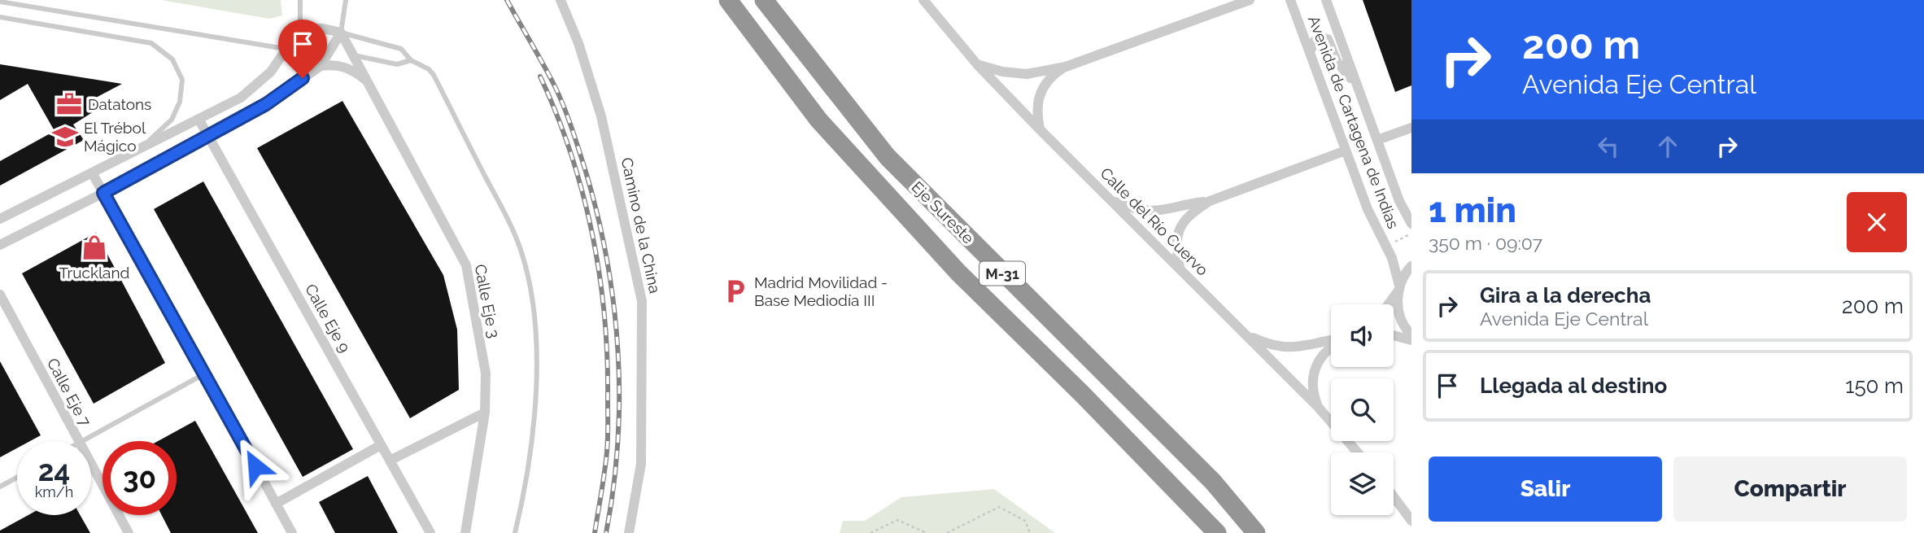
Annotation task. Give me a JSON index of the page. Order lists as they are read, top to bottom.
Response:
{
  "streets": {
    "highway": ["Eje Sureste", "M-31"],
    "street": [
      "Avenida de Cartagena de Indias",
      "Calle del Río Cuervo",
      "Camino de la China",
      "Calle Eje 3",
      "Calle Eje 9",
      "Calle Eje 7"
    ]
  },
  "places": {
    "office": ["Datatons"],
    "school or university": ["El Trébol Mágico"],
    "shop": ["Truckland"],
    "parking": ["Madrid Movilidad - Base Mediodía III"]
  },
  "page": {
    "turn": ["200 m", "Avenida Eje Central"],
    "heading": ["1 min", "350 m · 09:07"],
    "list": [
      {
        "name": "Gira a la derecha",
        "note": "Avenida Eje Central",
        "value": "200 m"
      },
      {
        "name": "Llegada al destino",
        "value": "150 m"
      }
    ],
    "speed": "24 km/h",
    "limit": "30",
    "buttons": ["Salir", "Compartir"]
  }
}
